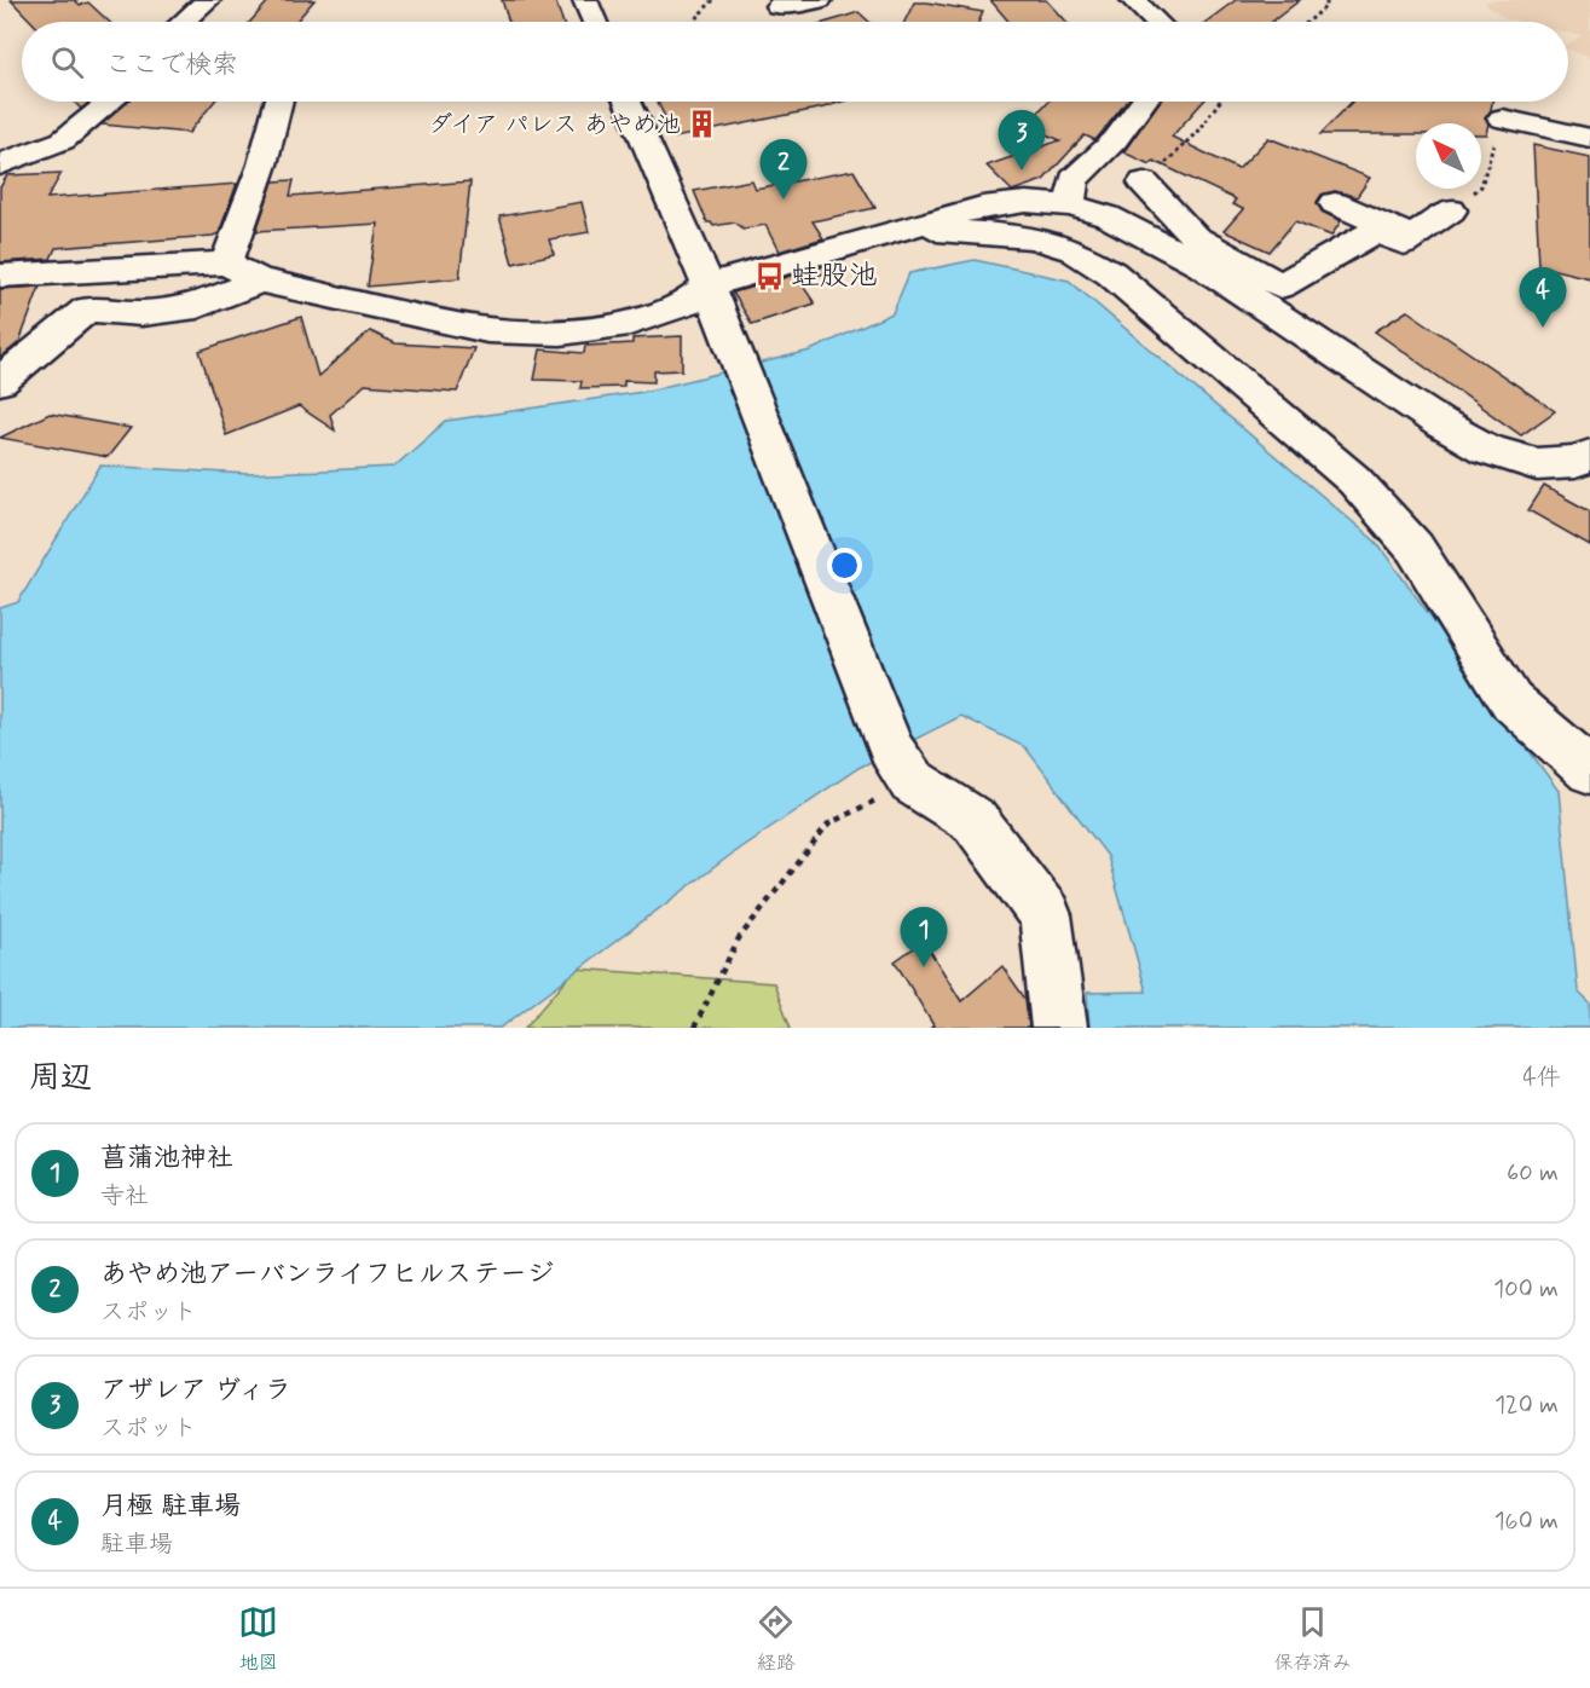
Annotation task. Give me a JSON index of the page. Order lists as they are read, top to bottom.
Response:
{
  "places": {
    "building": ["ダイア パレス あやめ池"],
    "bus stop": ["蛙股池"]
  },
  "north": "top left",
  "page": {
    "search": "ここで検索",
    "pins": [
      "3",
      "2",
      "4",
      "1"
    ],
    "heading": ["周辺", "4件"],
    "list": [
      {
        "mark": "1",
        "name": "菖蒲池神社",
        "note": "寺社",
        "value": "60 m"
      },
      {
        "mark": "2",
        "name": "あやめ池アーバンライフヒルステージ",
        "note": "スポット",
        "value": "100 m"
      },
      {
        "mark": "3",
        "name": "アザレア ヴィラ",
        "note": "スポット",
        "value": "120 m"
      },
      {
        "mark": "4",
        "name": "月極 駐車場",
        "note": "駐車場",
        "value": "160 m"
      }
    ],
    "nav": ["地図", "経路", "保存済み"]
  }
}
